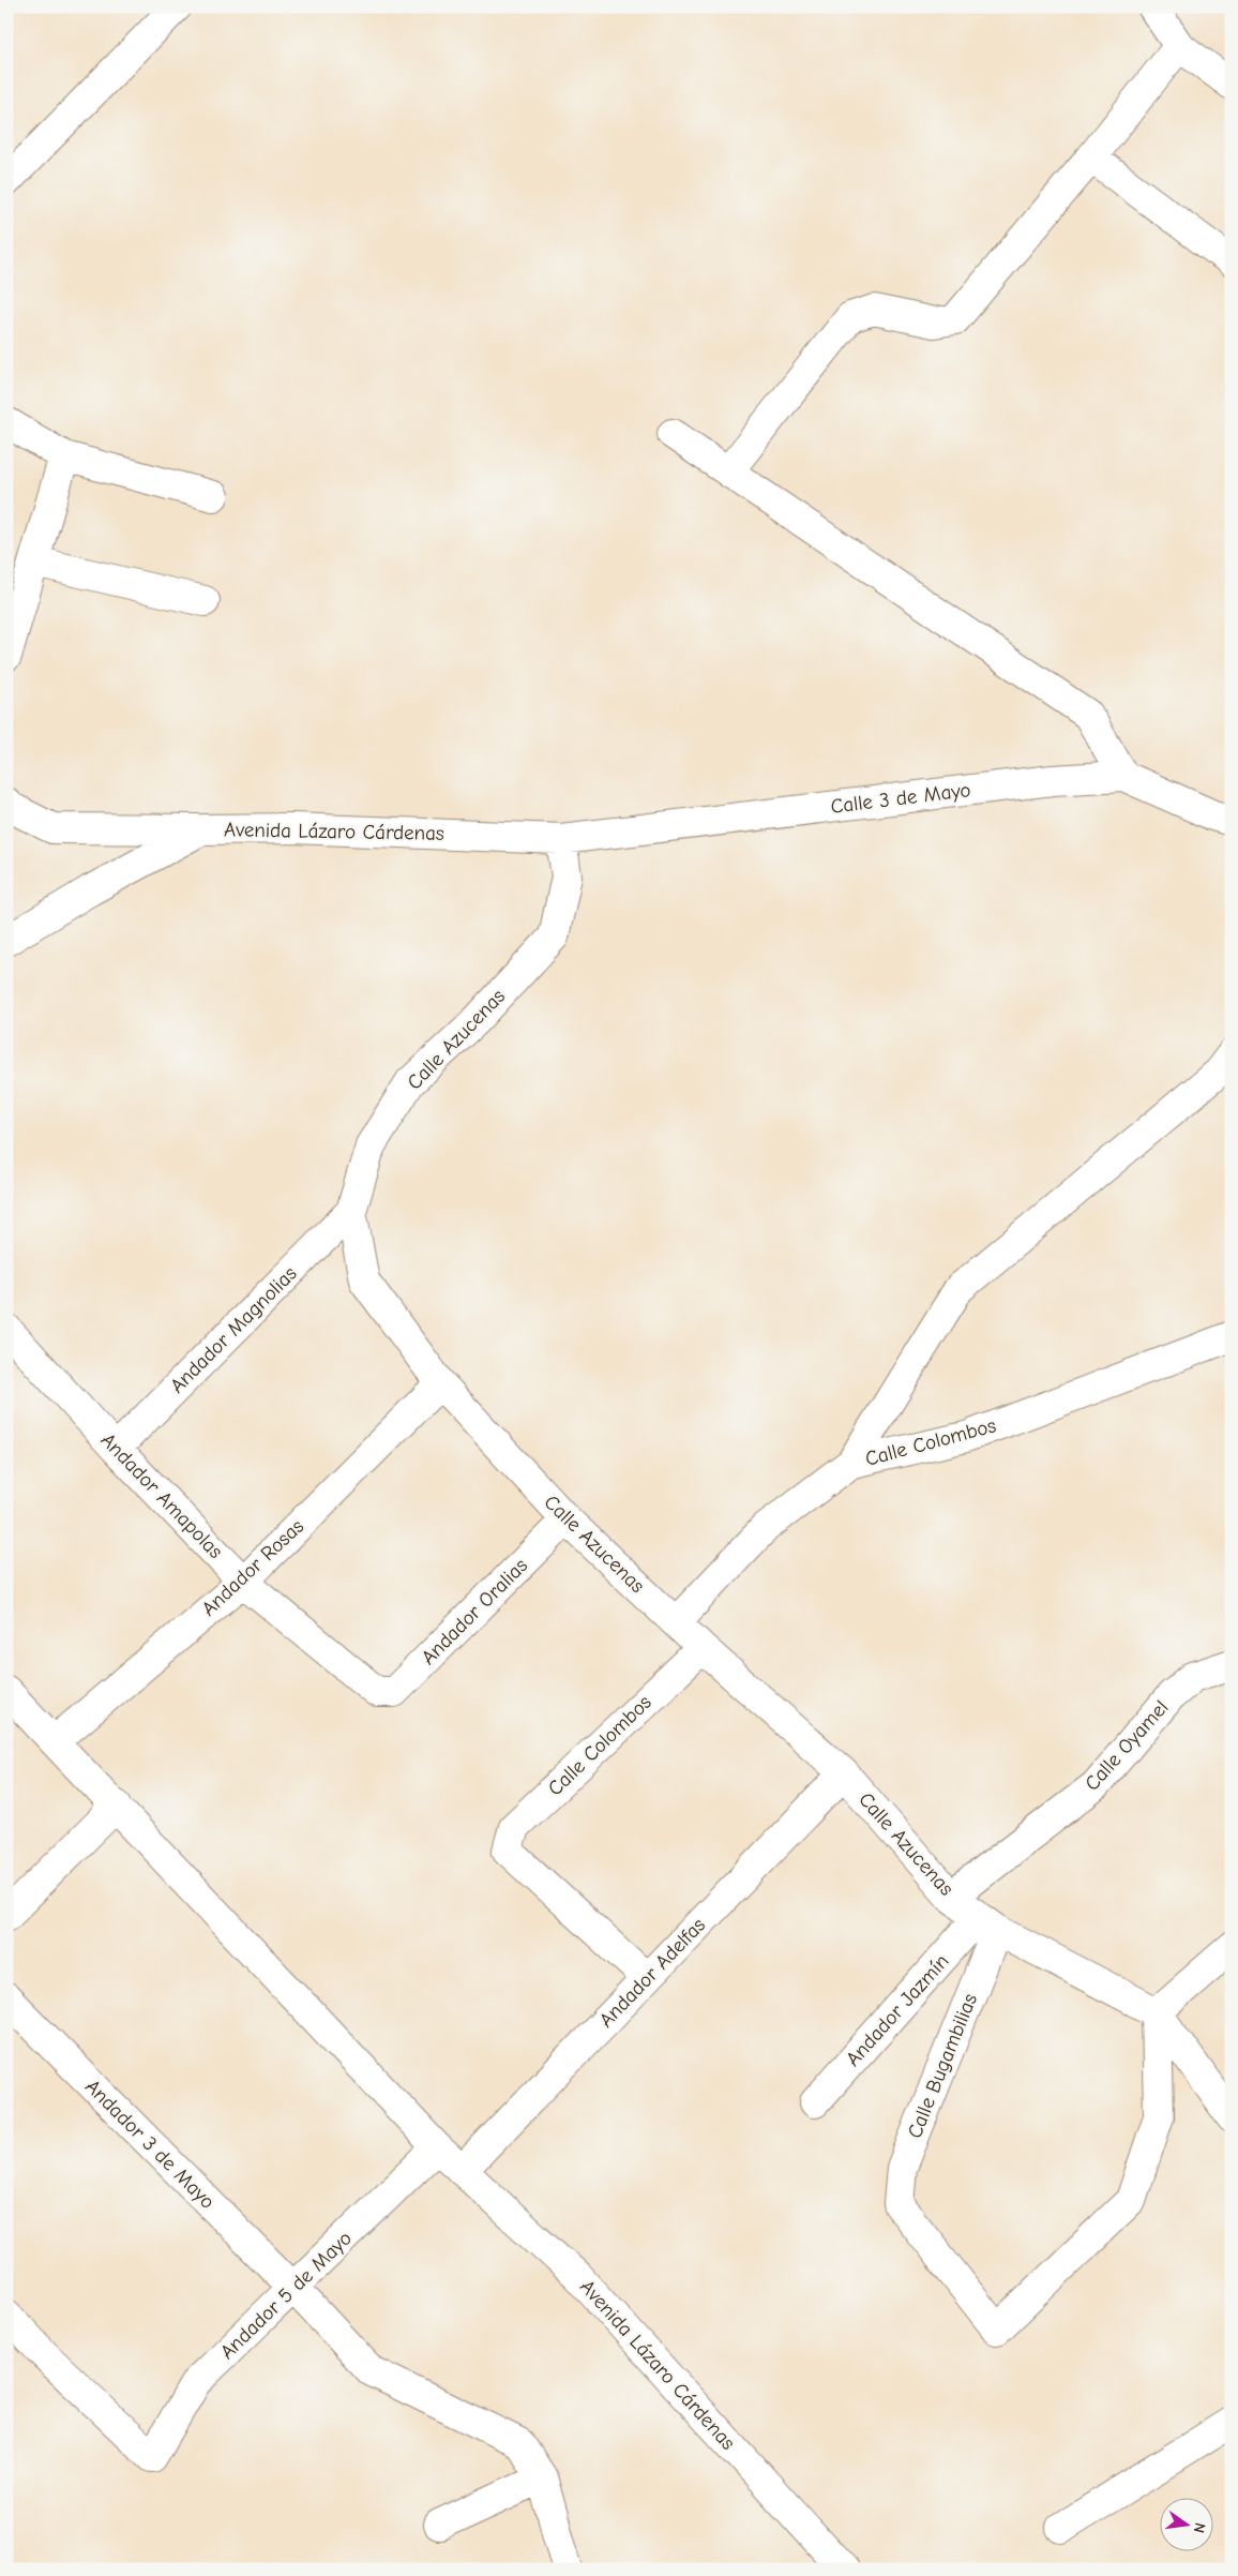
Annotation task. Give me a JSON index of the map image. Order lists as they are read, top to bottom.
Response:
{
  "streets": {
    "street": [
      "Calle 3 de Mayo",
      "Avenida Lázaro Cárdenas",
      "Calle Azucenas",
      "Andador Magnolias",
      "Calle Colombos",
      "Andador Amapolas",
      "Andador Rosas",
      "Andador Oralias",
      "Calle Oyamel",
      "Andador Adelfas",
      "Andador Jazmín",
      "Calle Bugambilias",
      "Andador 3 de Mayo",
      "Andador 5 de Mayo"
    ]
  },
  "crossings": [
    ["Calle 3 de Mayo", "Avenida Lázaro Cárdenas"],
    ["Calle 3 de Mayo", "Calle Azucenas"],
    ["Avenida Lázaro Cárdenas", "Calle Azucenas"],
    ["Avenida Lázaro Cárdenas", "Andador Rosas"],
    ["Avenida Lázaro Cárdenas", "Andador Adelfas"],
    ["Avenida Lázaro Cárdenas", "Andador 5 de Mayo"],
    ["Calle Azucenas", "Andador Magnolias"],
    ["Calle Azucenas", "Calle Colombos"],
    ["Calle Azucenas", "Andador Rosas"],
    ["Calle Azucenas", "Andador Oralias"],
    ["Calle Azucenas", "Calle Oyamel"],
    ["Calle Azucenas", "Andador Adelfas"],
    ["Calle Azucenas", "Andador Jazmín"],
    ["Calle Azucenas", "Calle Bugambilias"],
    ["Andador Magnolias", "Andador Amapolas"],
    ["Calle Colombos", "Andador Adelfas"],
    ["Andador Amapolas", "Andador Rosas"],
    ["Andador Amapolas", "Andador Oralias"],
    ["Andador Jazmín", "Calle Bugambilias"],
    ["Andador 3 de Mayo", "Andador 5 de Mayo"]
  ],
  "north": "right"
}
